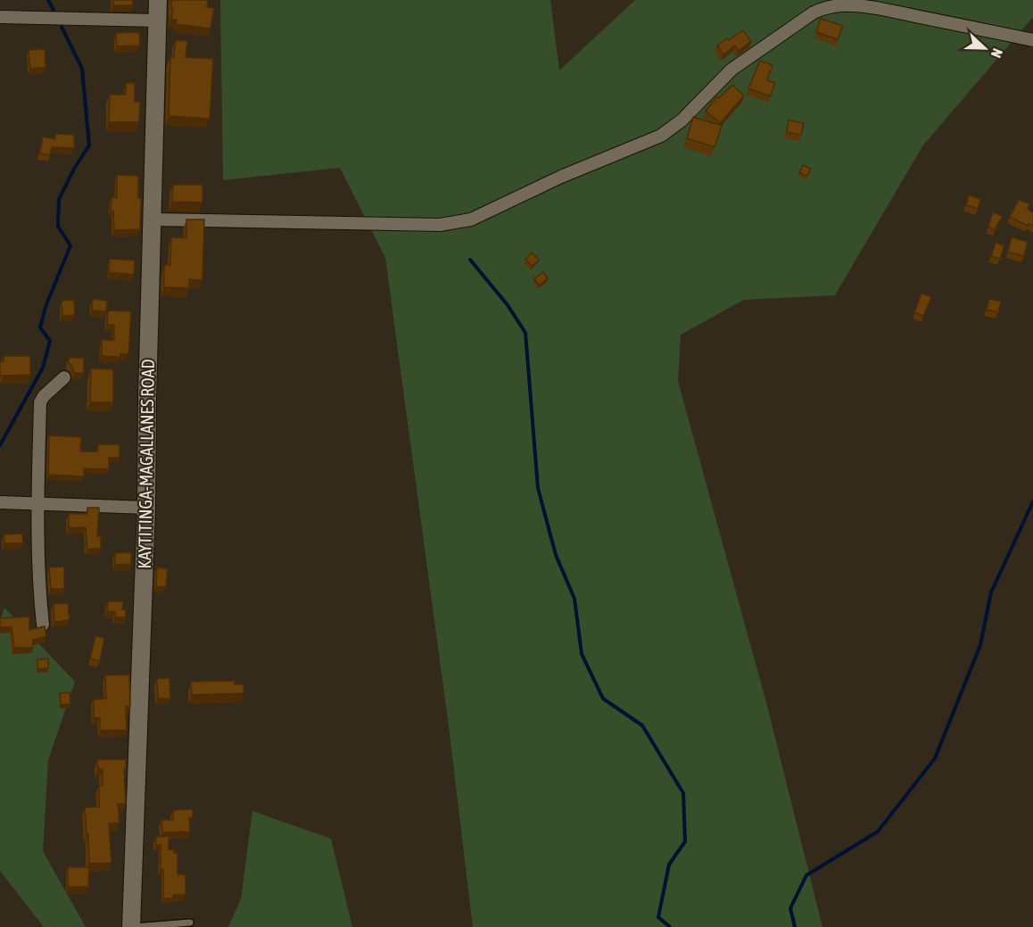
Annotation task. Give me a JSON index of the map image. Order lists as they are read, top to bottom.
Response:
{
  "streets": {
    "main road": ["KAYTITINGA-MAGALLANES ROAD"]
  },
  "north": "right"
}
